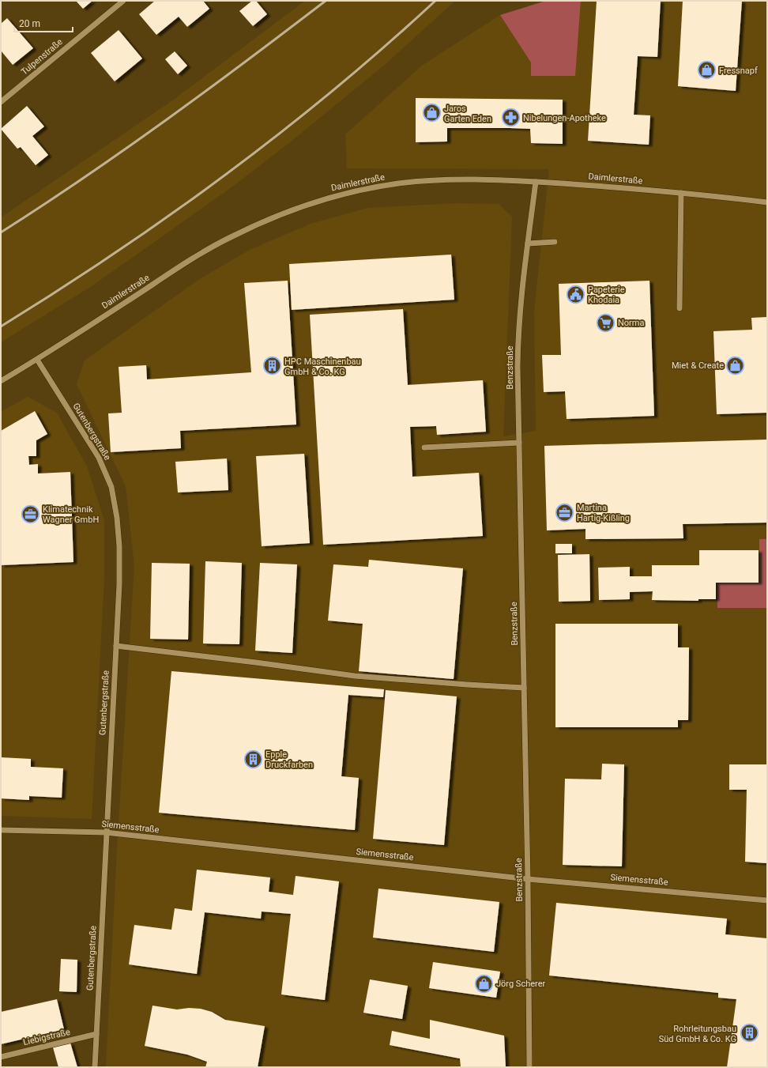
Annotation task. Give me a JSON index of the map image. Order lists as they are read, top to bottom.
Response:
{
  "streets": {
    "street": [
      "Tulpenstraße",
      "Daimlerstraße",
      "Benzstraße",
      "Gutenbergstraße",
      "Siemensstraße",
      "Liebigstraße"
    ]
  },
  "crossings": [
    ["Daimlerstraße", "Benzstraße"],
    ["Daimlerstraße", "Gutenbergstraße"],
    ["Benzstraße", "Siemensstraße"],
    ["Gutenbergstraße", "Siemensstraße"],
    ["Gutenbergstraße", "Liebigstraße"]
  ],
  "places": {
    "shop": [
      "Fressnapf",
      "Jaros Garten Eden",
      "Miet & Create",
      "Jörg Scherer"
    ],
    "pharmacy": ["Nibelungen-Apotheke"],
    "public building": ["Papeterie Khodaia"],
    "supermarket": ["Norma"],
    "building": ["HPC Maschinenbau GmbH & Co. KG", "Epple Druckfarben", "Rohrleitungsbau Süd GmbH & Co. KG"],
    "office": ["Martina Hartig-Kißling", "Klimatechnik Wagner GmbH"]
  },
  "scale_bar": "20 m"
}
